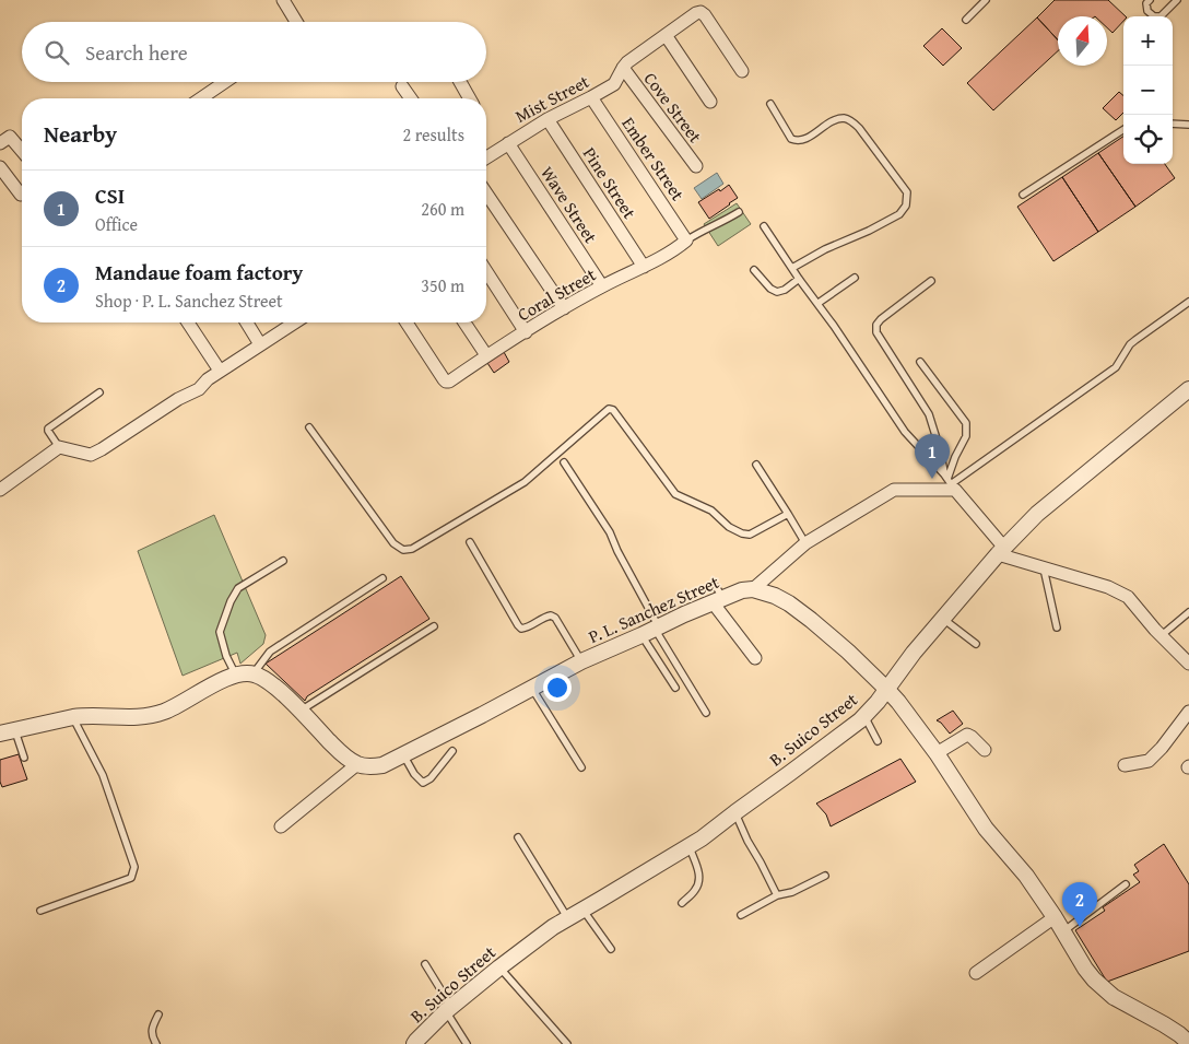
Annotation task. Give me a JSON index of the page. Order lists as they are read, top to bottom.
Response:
{
  "streets": {
    "street": [
      "Mist Street",
      "Cove Street",
      "Ember Street",
      "Pine Street",
      "Wave Street",
      "Coral Street",
      "P. L. Sanchez Street",
      "B. Suico Street"
    ]
  },
  "crossings": [
    ["Mist Street", "Cove Street"],
    ["Mist Street", "Ember Street"],
    ["Mist Street", "Pine Street"],
    ["Mist Street", "Wave Street"],
    ["Ember Street", "Coral Street"],
    ["Pine Street", "Coral Street"],
    ["Wave Street", "Coral Street"]
  ],
  "north": "top",
  "page": {
    "map_buttons": ["+", "−"],
    "search": "Search here",
    "heading": ["Nearby", "2 results"],
    "list": [
      {
        "mark": "1",
        "name": "CSI",
        "note": "Office",
        "value": "260 m"
      },
      {
        "mark": "2",
        "name": "Mandaue foam factory",
        "note": "Shop · P. L. Sanchez Street",
        "value": "350 m"
      }
    ],
    "pins": ["1", "2"]
  }
}
